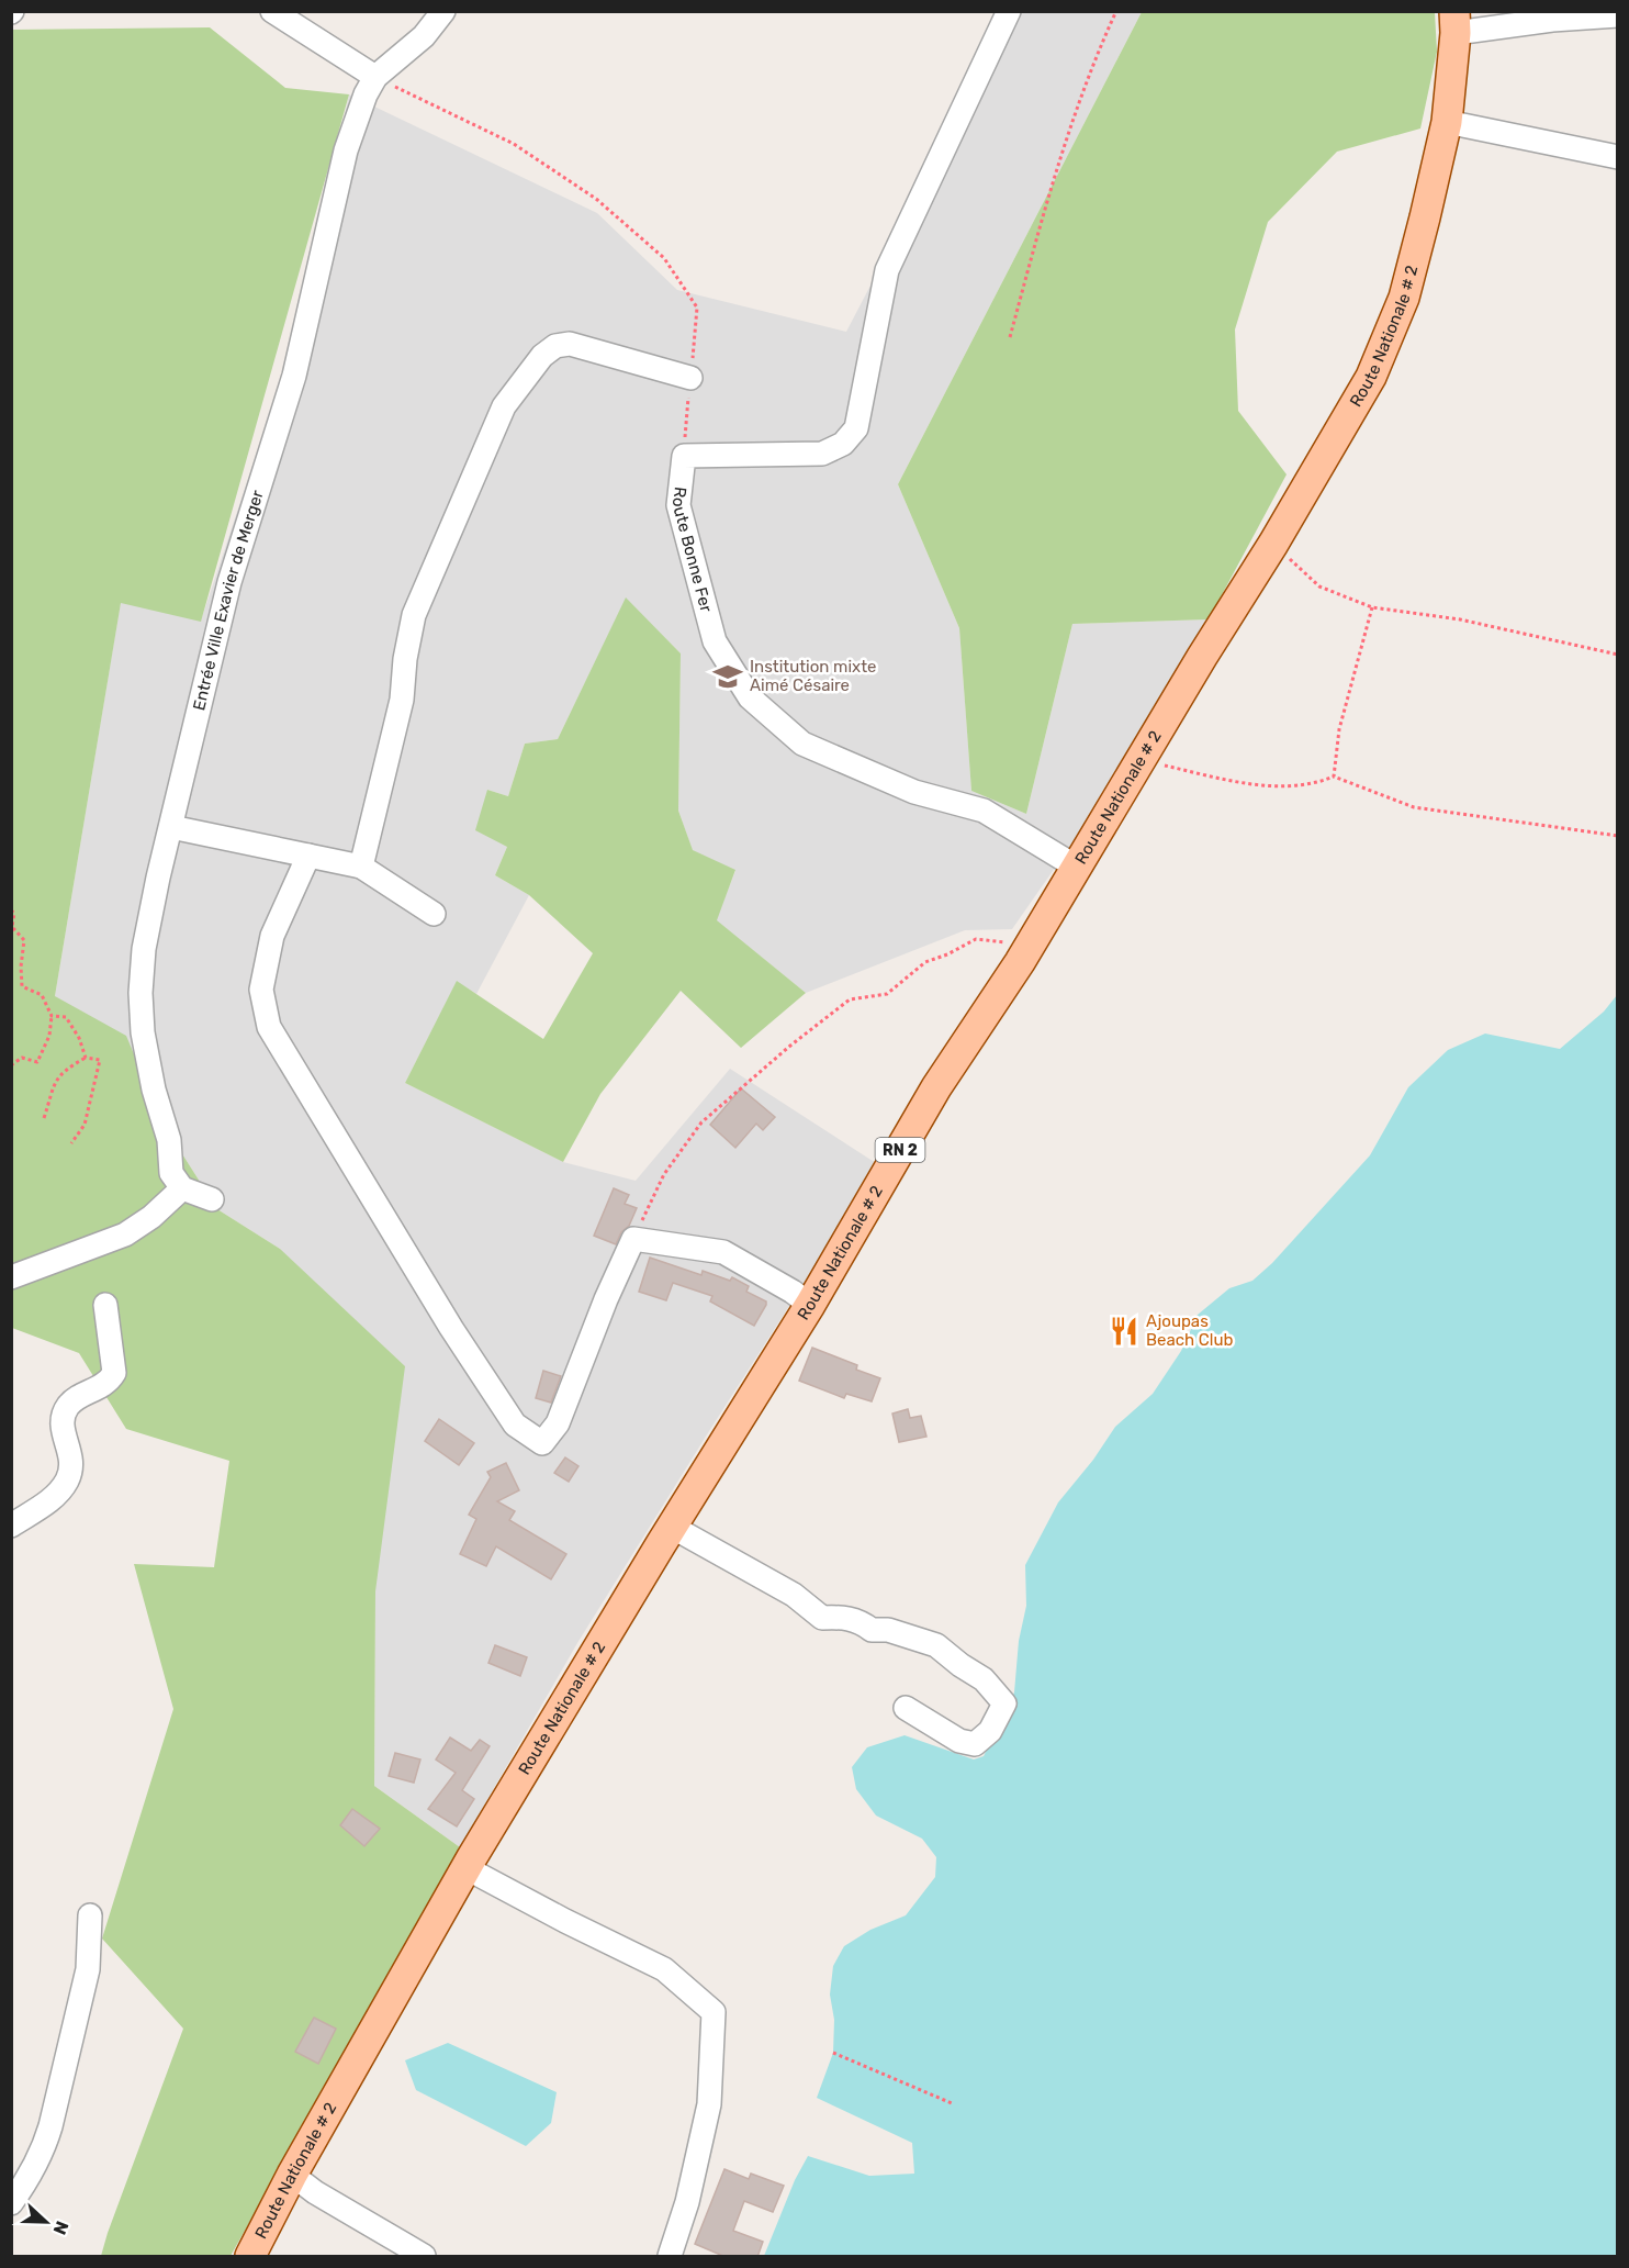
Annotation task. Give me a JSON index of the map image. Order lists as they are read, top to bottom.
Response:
{
  "streets": {
    "main road": ["Route Nationale # 2", "RN 2"],
    "street": ["Route Bonne Fer", "Entrée Ville Exavier de Merger"]
  },
  "crossings": [
    ["Route Nationale # 2", "Route Bonne Fer"]
  ],
  "places": {
    "school or university": ["Institution mixte Aimé Césaire"],
    "restaurant": ["Ajoupas Beach Club"]
  },
  "north": "right"
}
